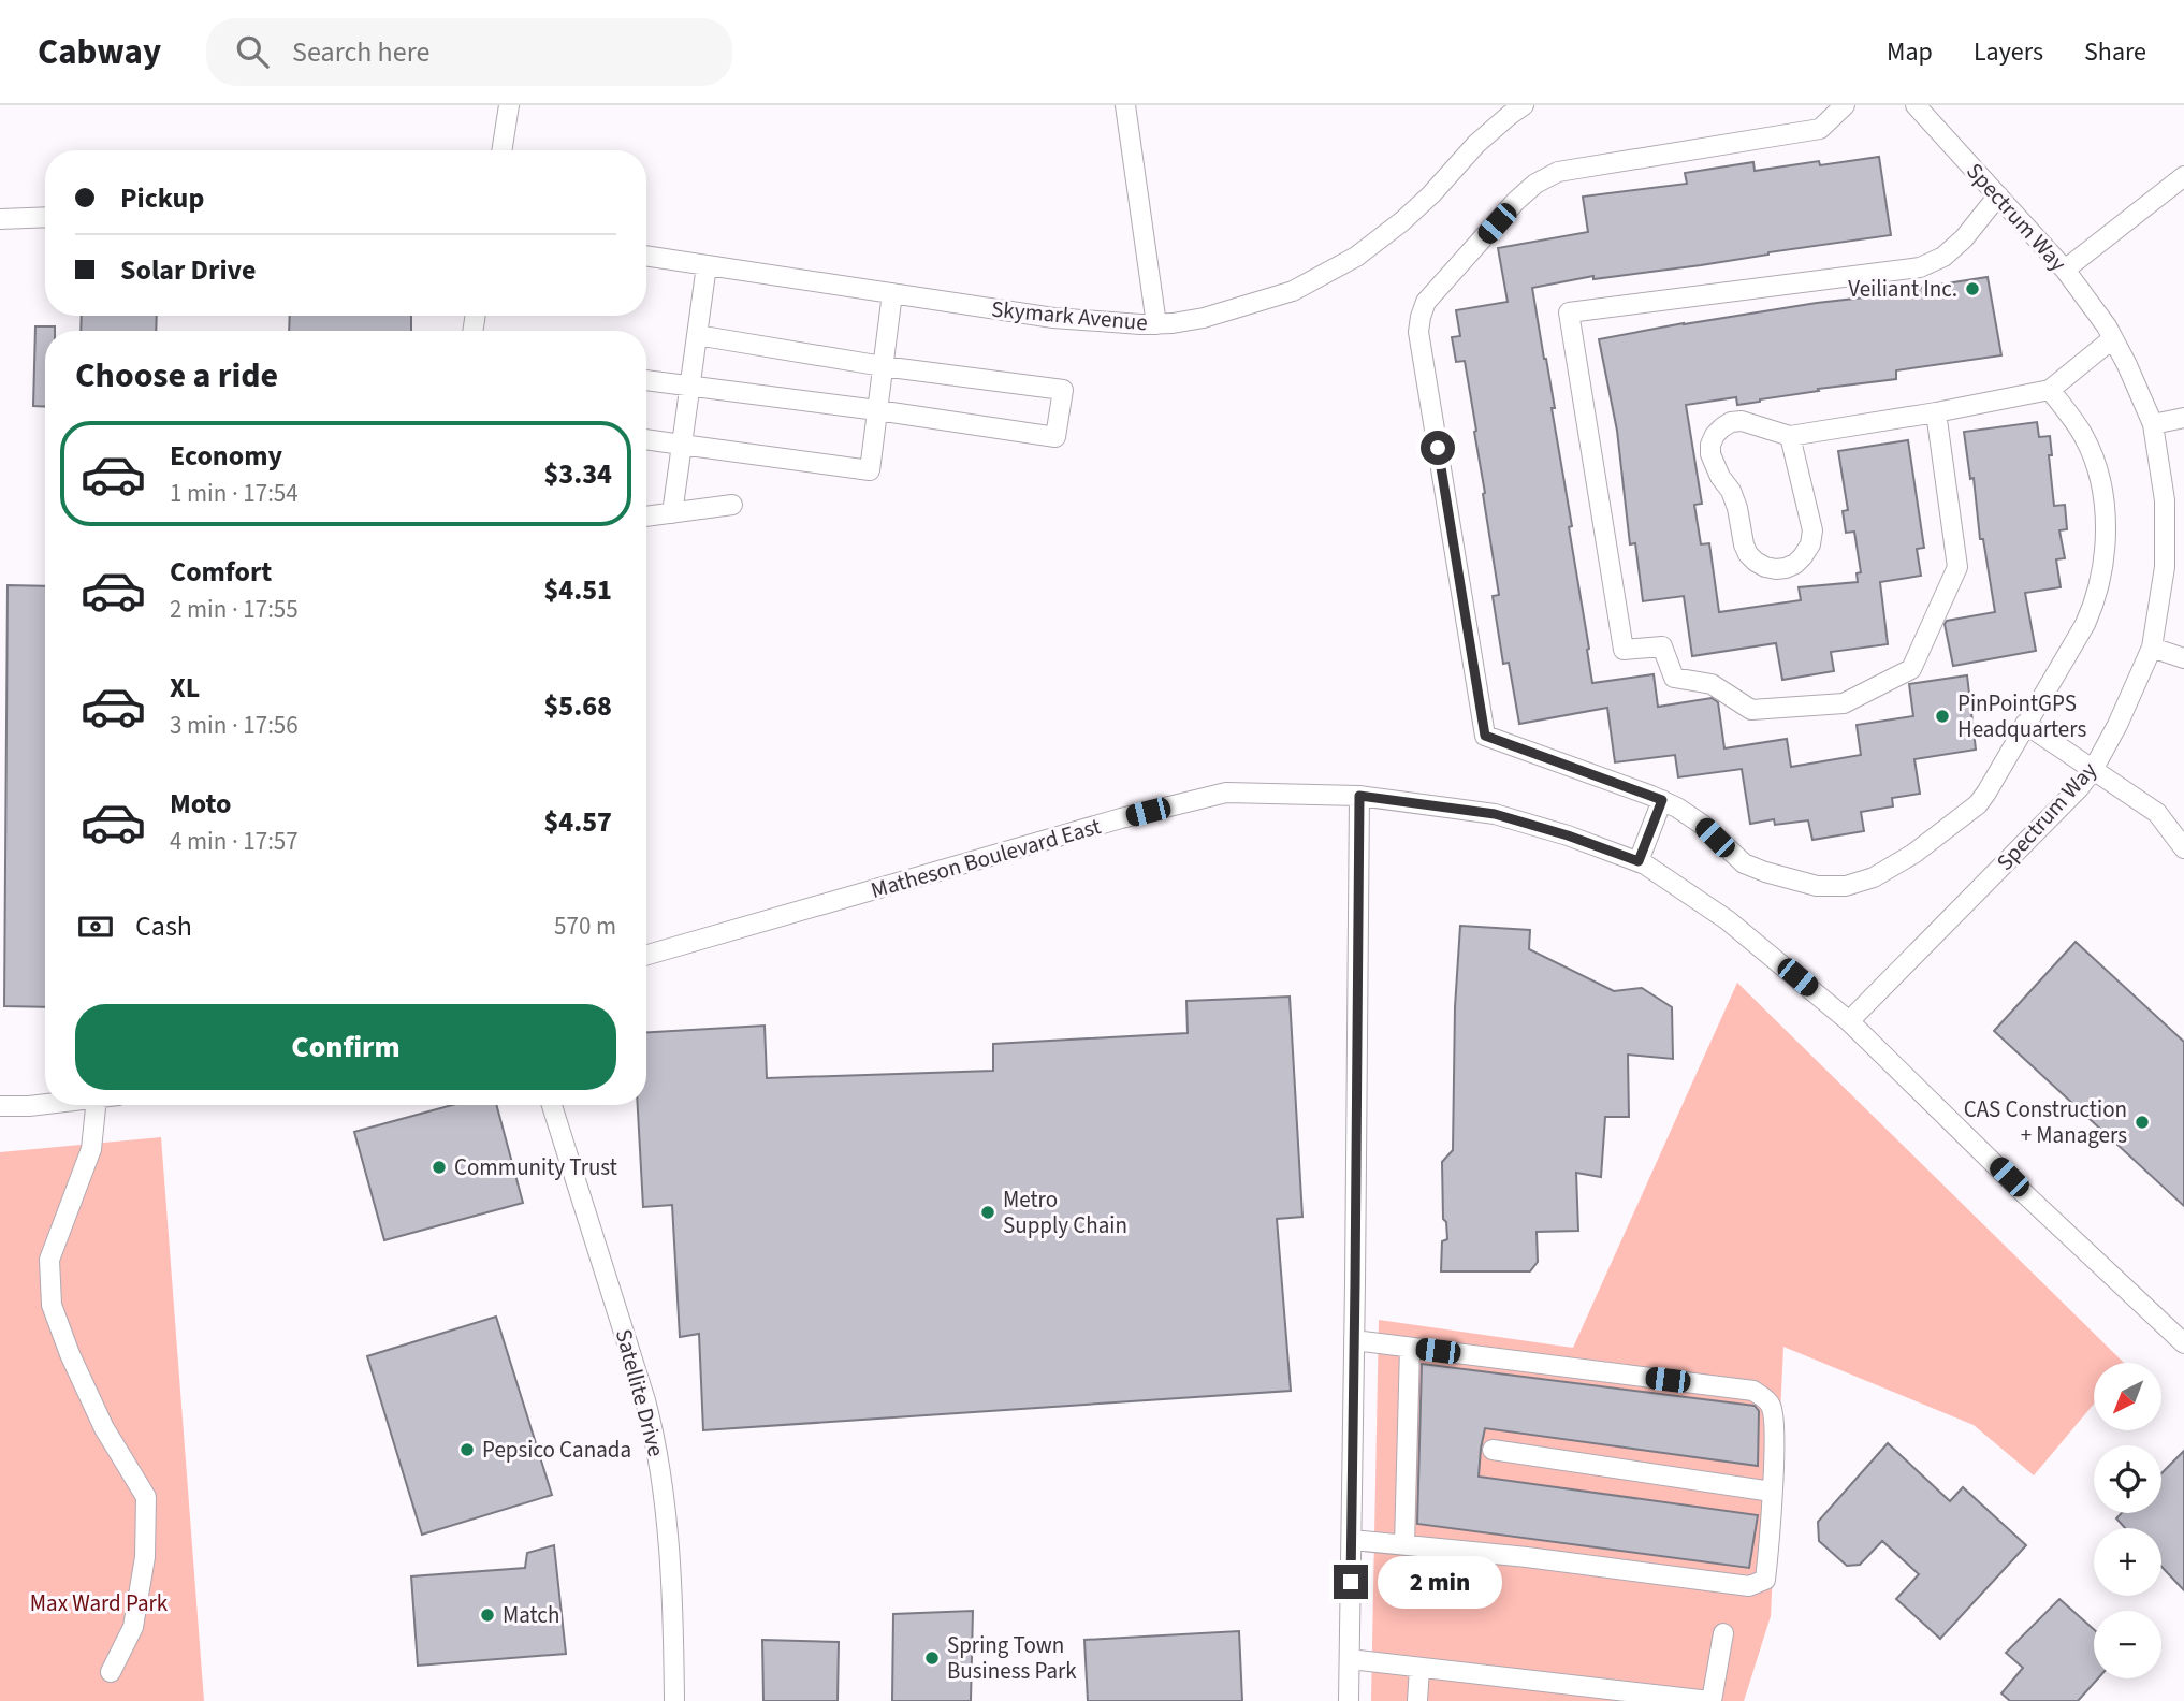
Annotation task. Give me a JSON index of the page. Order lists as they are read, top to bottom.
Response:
{
  "streets": {
    "street": [
      "Spectrum Way",
      "Skymark Avenue",
      "Matheson Boulevard East",
      "Satellite Drive"
    ]
  },
  "crossings": [
    ["Spectrum Way", "Matheson Boulevard East"]
  ],
  "parks": ["Max Ward Park"],
  "places": [
    "Veiliant Inc.",
    "PinPointGPS Headquarters",
    "CAS Construction + Managers",
    "Community Trust",
    "Metro Supply Chain",
    "Pepsico Canada",
    "Match",
    "Spring Town Business Park"
  ],
  "north": "bottom left",
  "page": {
    "header": "Cabway",
    "search": "Search here",
    "nav": ["Map", "Layers", "Share"],
    "banner": ["Pickup", "Solar Drive"],
    "heading": "Choose a ride",
    "list": [
      {
        "name": "Economy",
        "note": "1 min · 17:54",
        "value": "$3.34"
      },
      {
        "name": "Comfort",
        "note": "2 min · 17:55",
        "value": "$4.51"
      },
      {
        "name": "XL",
        "note": "3 min · 17:56",
        "value": "$5.68"
      },
      {
        "name": "Moto",
        "note": "4 min · 17:57",
        "value": "$4.57"
      }
    ],
    "pay": ["Cash", "570 m"],
    "buttons": "Confirm",
    "map_buttons": ["+", "−"],
    "bubble": "2 min"
  }
}
